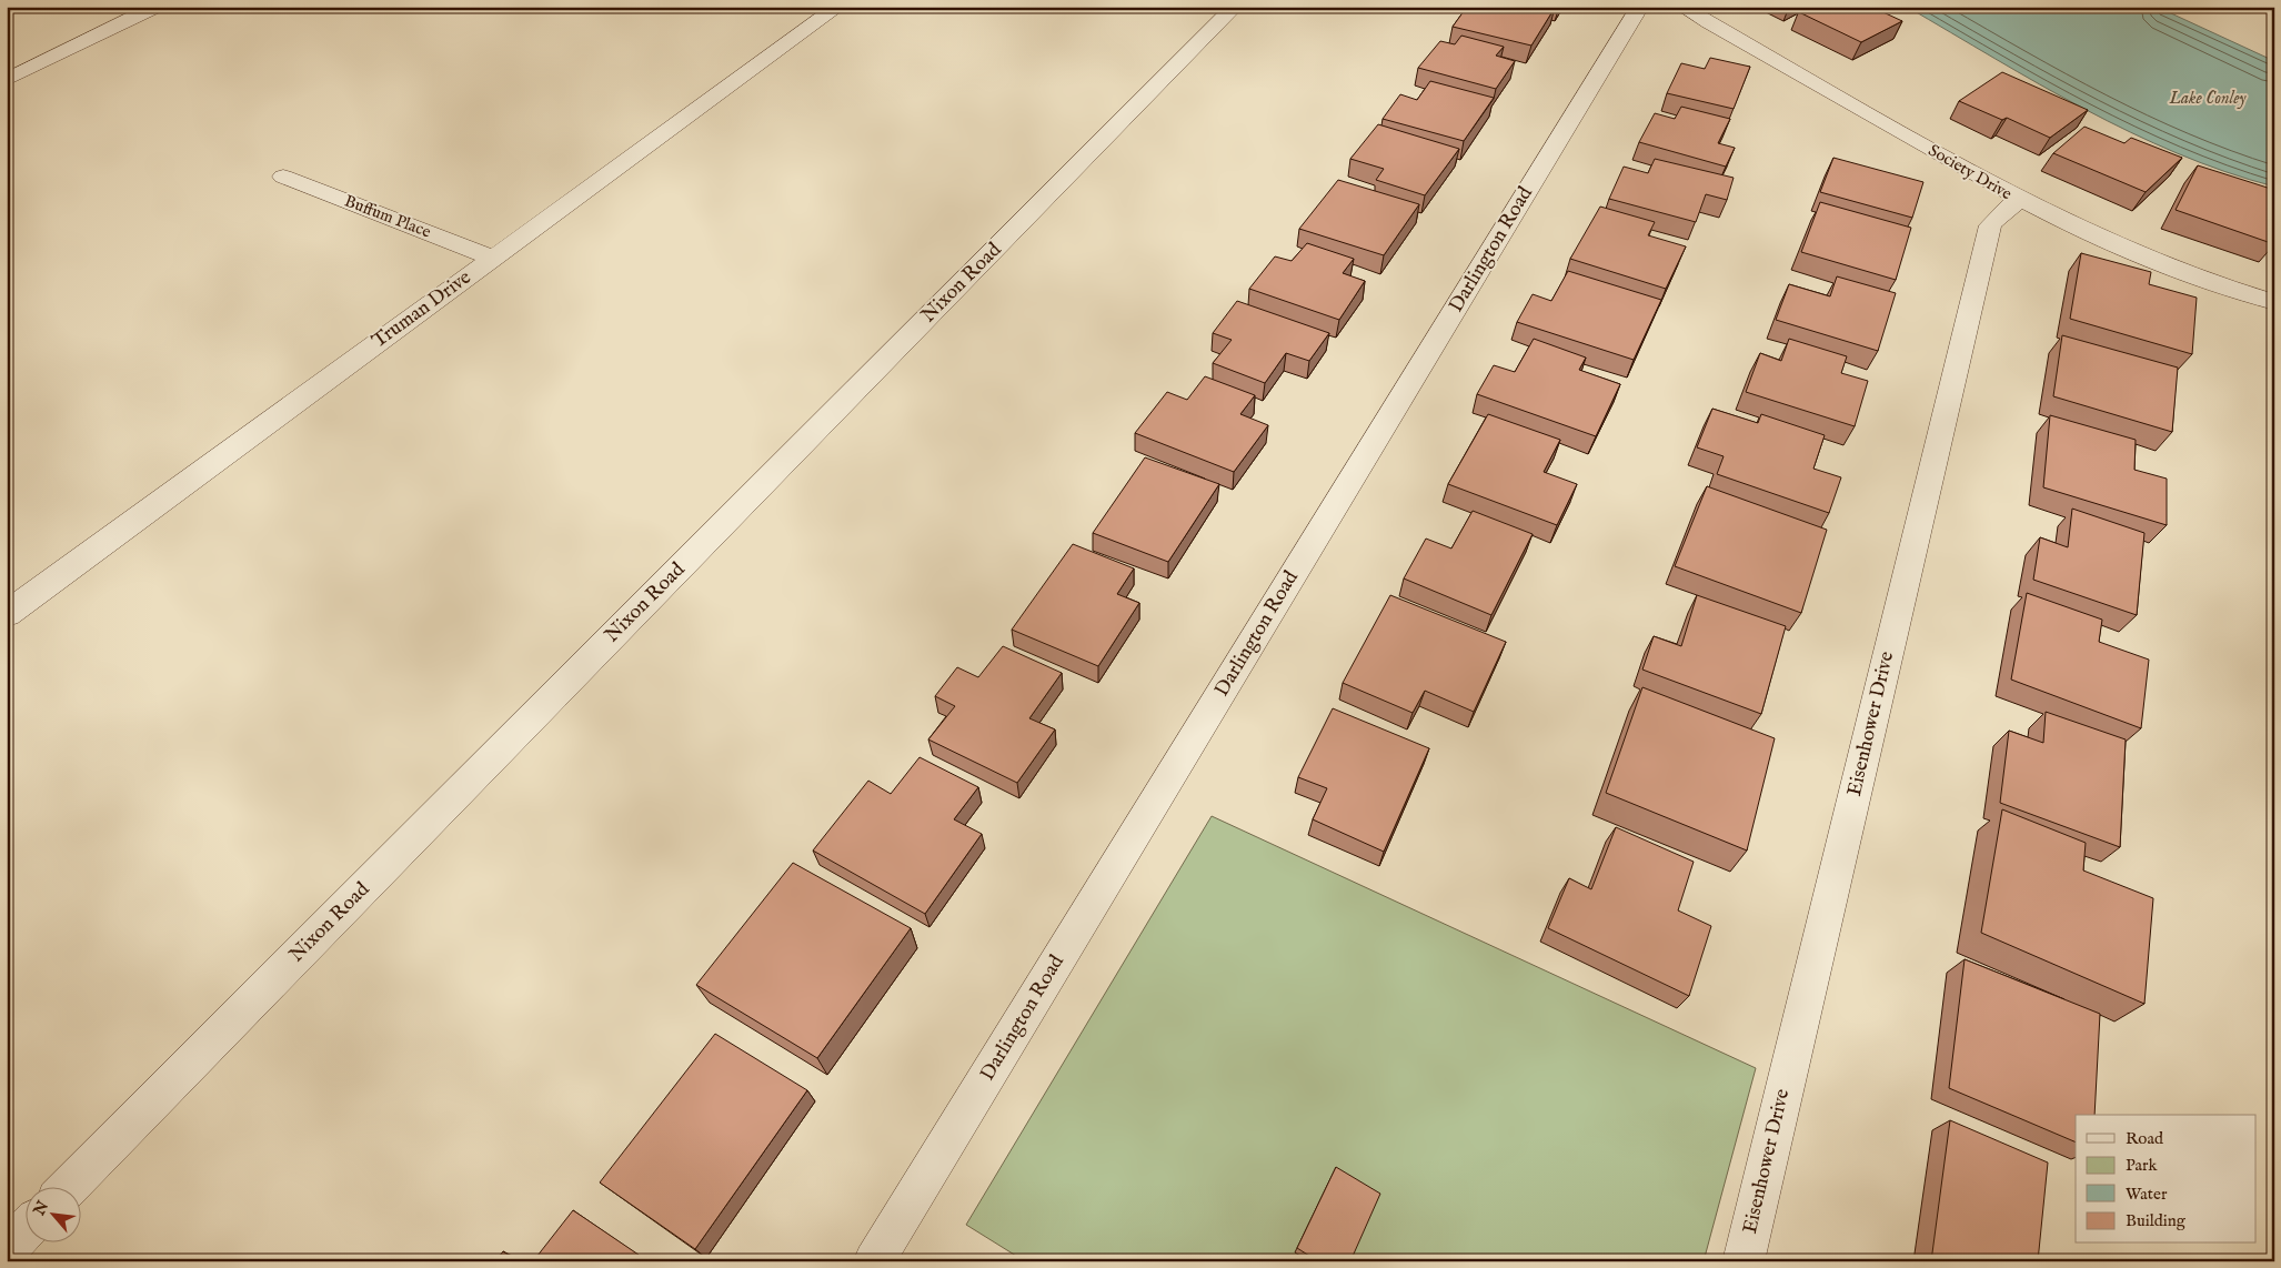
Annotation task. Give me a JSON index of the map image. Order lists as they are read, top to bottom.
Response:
{
  "streets": {
    "street": [
      "Society Drive",
      "Buffum Place",
      "Darlington Road",
      "Nixon Road",
      "Truman Drive",
      "Eisenhower Drive"
    ]
  },
  "crossings": [
    ["Society Drive", "Eisenhower Drive"],
    ["Buffum Place", "Truman Drive"]
  ],
  "water": ["Lake Conley"],
  "legend": [
    "Road",
    "Park",
    "Water",
    "Building"
  ],
  "north": "top left"
}
